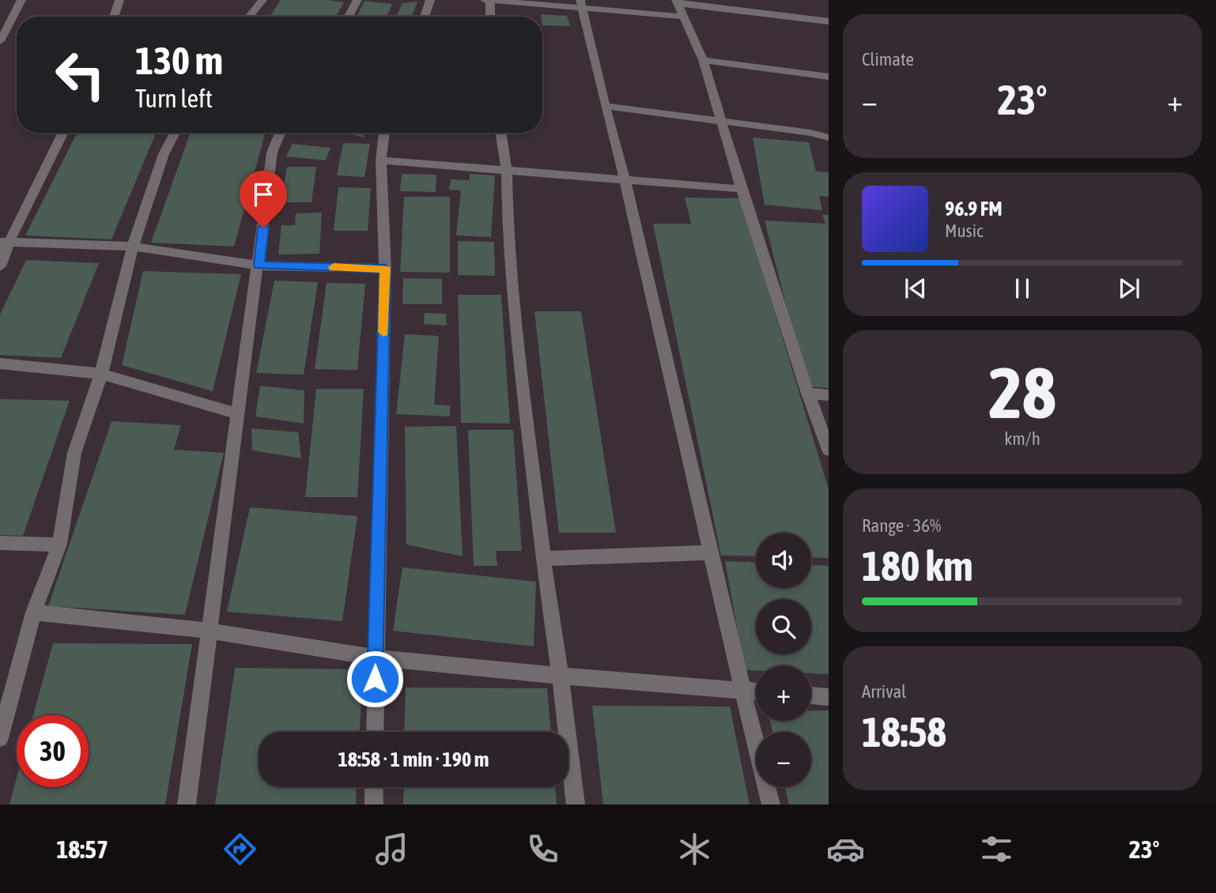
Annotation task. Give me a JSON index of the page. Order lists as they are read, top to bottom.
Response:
{
  "page": {
    "tile": [
      "Climate",
      ["28", "km/h"],
      ["Range · 36%", "180 km"],
      ["Arrival", "18:58"]
    ],
    "turn": ["130 m", "Turn left"],
    "heat": ["−", "23°", "+"],
    "song": ["96.9 FM", "Music"],
    "map_buttons": ["+", "−"],
    "limit": "30",
    "trip": "18:58 · 1 min · 190 m",
    "tabs": ["18:57", "23°"]
  }
}
